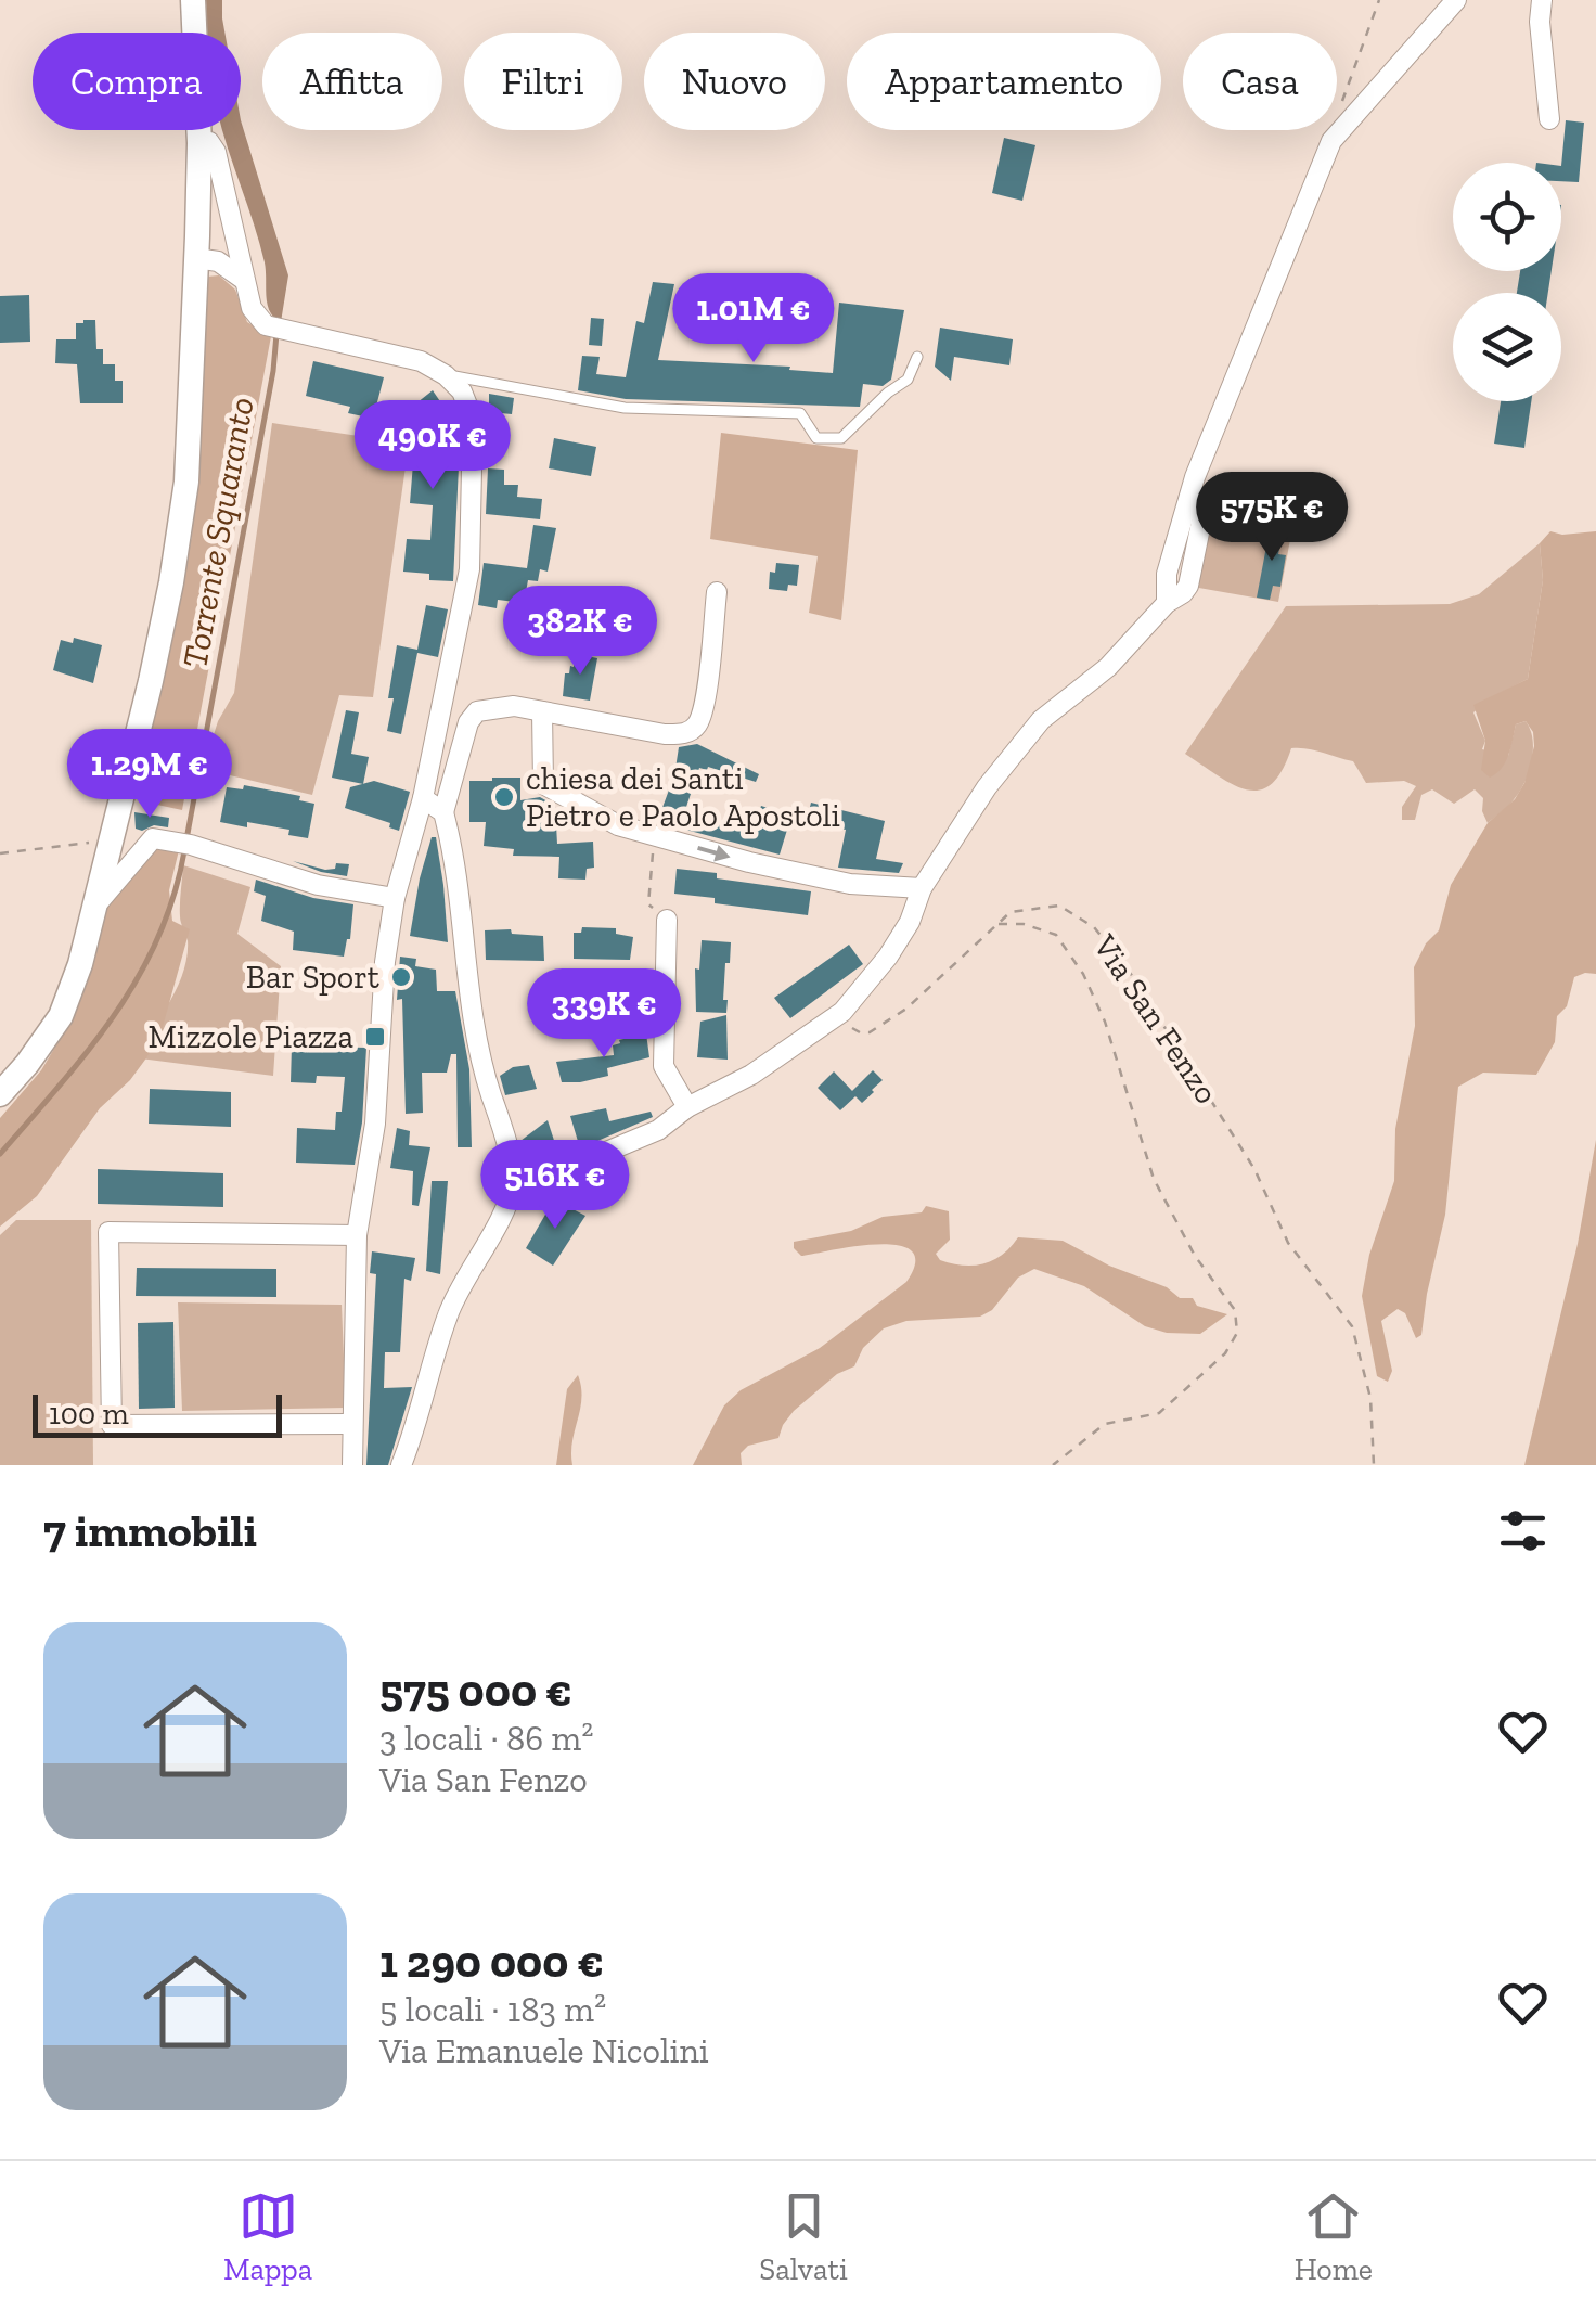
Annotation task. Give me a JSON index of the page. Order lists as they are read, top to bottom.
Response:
{
  "streets": {
    "path": ["Via San Fenzo"]
  },
  "water": ["Torrente Squaranto"],
  "places": {
    "other": ["chiesa dei Santi Pietro e Paolo Apostoli", "Bar Sport"],
    "transit": ["Mizzole Piazza"]
  },
  "scale_bar": "100 m",
  "page": {
    "chip": [
      "Compra",
      "Affitta",
      "Filtri",
      "Nuovo",
      "Appartamento",
      "Casa"
    ],
    "price": [
      "1.01M €",
      "490K €",
      "575K €",
      "382K €",
      "1.29M €",
      "339K €",
      "516K €"
    ],
    "scale": "100 m",
    "heading": "7 immobili",
    "list": [
      {
        "name": "575 000 €",
        "note": "3 locali · 86 m² · Via San Fenzo"
      },
      {
        "name": "1 290 000 €",
        "note": "5 locali · 183 m² · Via Emanuele Nicolini"
      }
    ],
    "tabs": ["Mappa", "Salvati", "Home"]
  }
}
